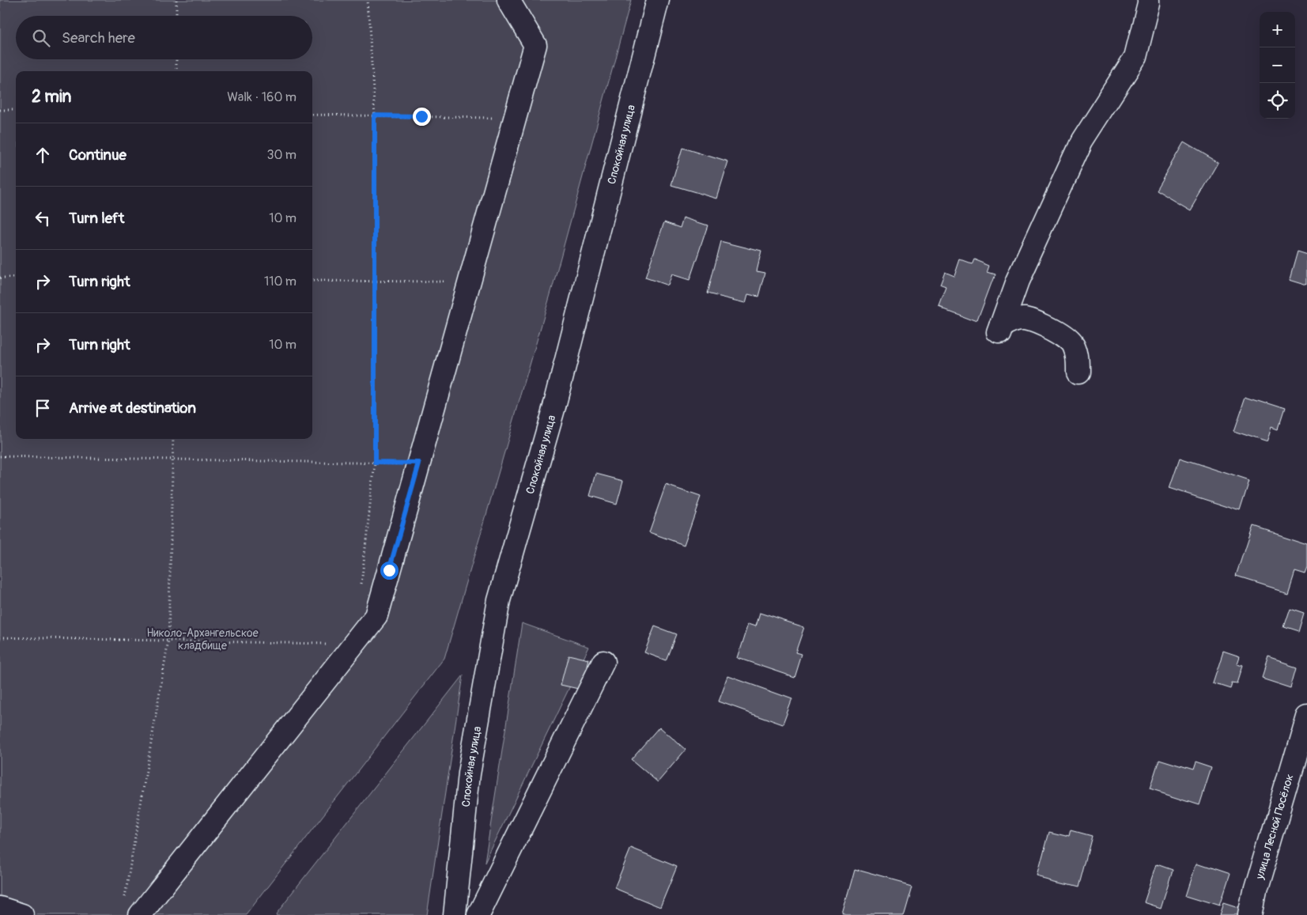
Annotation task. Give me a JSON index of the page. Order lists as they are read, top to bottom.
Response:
{
  "streets": {
    "street": ["Спокойная улица", "улица Лесной Посёлок"]
  },
  "parks": ["Николо-Архангельское кладбище"],
  "page": {
    "map_buttons": ["+", "−"],
    "search": "Search here",
    "heading": ["2 min", "Walk · 160 m"],
    "list": [
      ["Continue", "30 m"],
      ["Turn left", "10 m"],
      ["Turn right", "110 m"],
      ["Turn right", "10 m"],
      "Arrive at destination"
    ]
  }
}
